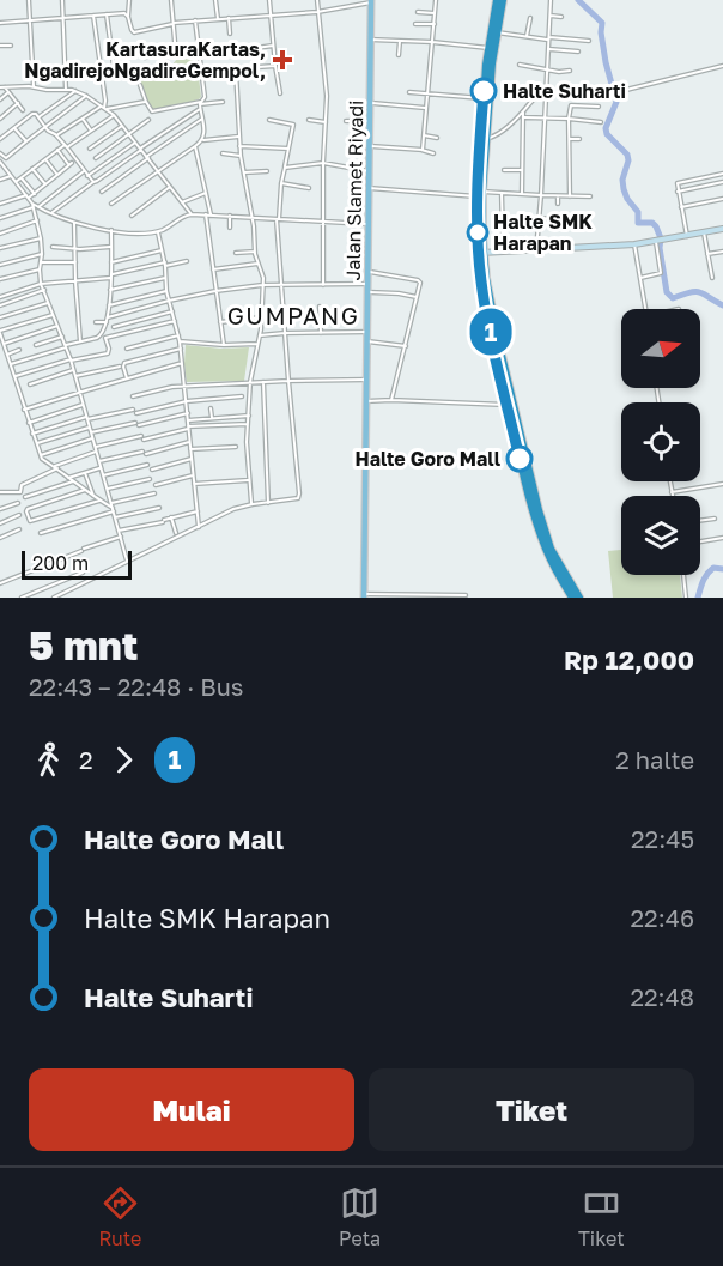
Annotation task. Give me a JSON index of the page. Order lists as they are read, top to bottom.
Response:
{
  "streets": {
    "main road": ["Jalan Slamet Riyadi"]
  },
  "districts": ["GUMPANG"],
  "places": {
    "health": ["KartasuraKartas, NgadirejoNgadireGempol,"],
    "other": ["Halte Suharti", "Halte SMK Harapan", "Halte Goro Mall"]
  },
  "lines": ["bus line 1"],
  "scale_bar": "200 m",
  "north": "right",
  "page": {
    "on_map": "1",
    "scale": "200 m",
    "heading": ["5 mnt", "22:43 – 22:48 · Bus", "Rp 12,000"],
    "legs": ["2", "1", "2 halte"],
    "list": [
      {
        "name": "Halte Goro Mall",
        "value": "22:45"
      },
      {
        "name": "Halte SMK Harapan",
        "value": "22:46"
      },
      {
        "name": "Halte Suharti",
        "value": "22:48"
      }
    ],
    "buttons": ["Mulai", "Tiket"],
    "tabs": ["Rute", "Peta", "Tiket"]
  }
}
